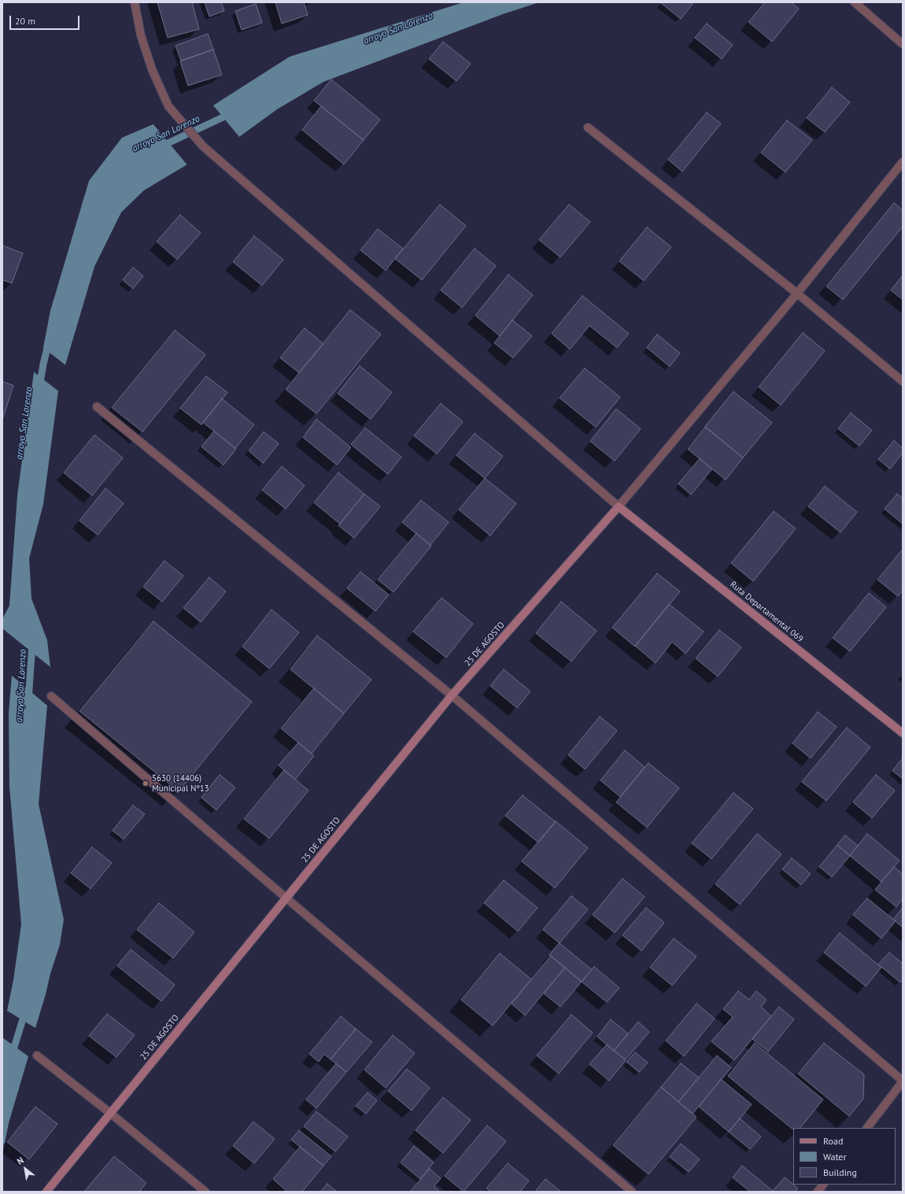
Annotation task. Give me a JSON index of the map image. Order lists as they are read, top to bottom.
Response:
{
  "streets": {
    "main road": ["Ruta Departamental 069", "25 DE AGOSTO"]
  },
  "crossings": [
    ["Ruta Departamental 069", "25 DE AGOSTO"]
  ],
  "water": ["arroyo San Lorenzo"],
  "places": ["5630 (14406) Municipal Nº13"],
  "legend": ["Road", "Water", "Building"],
  "scale_bar": "20 m",
  "north": "top left"
}
